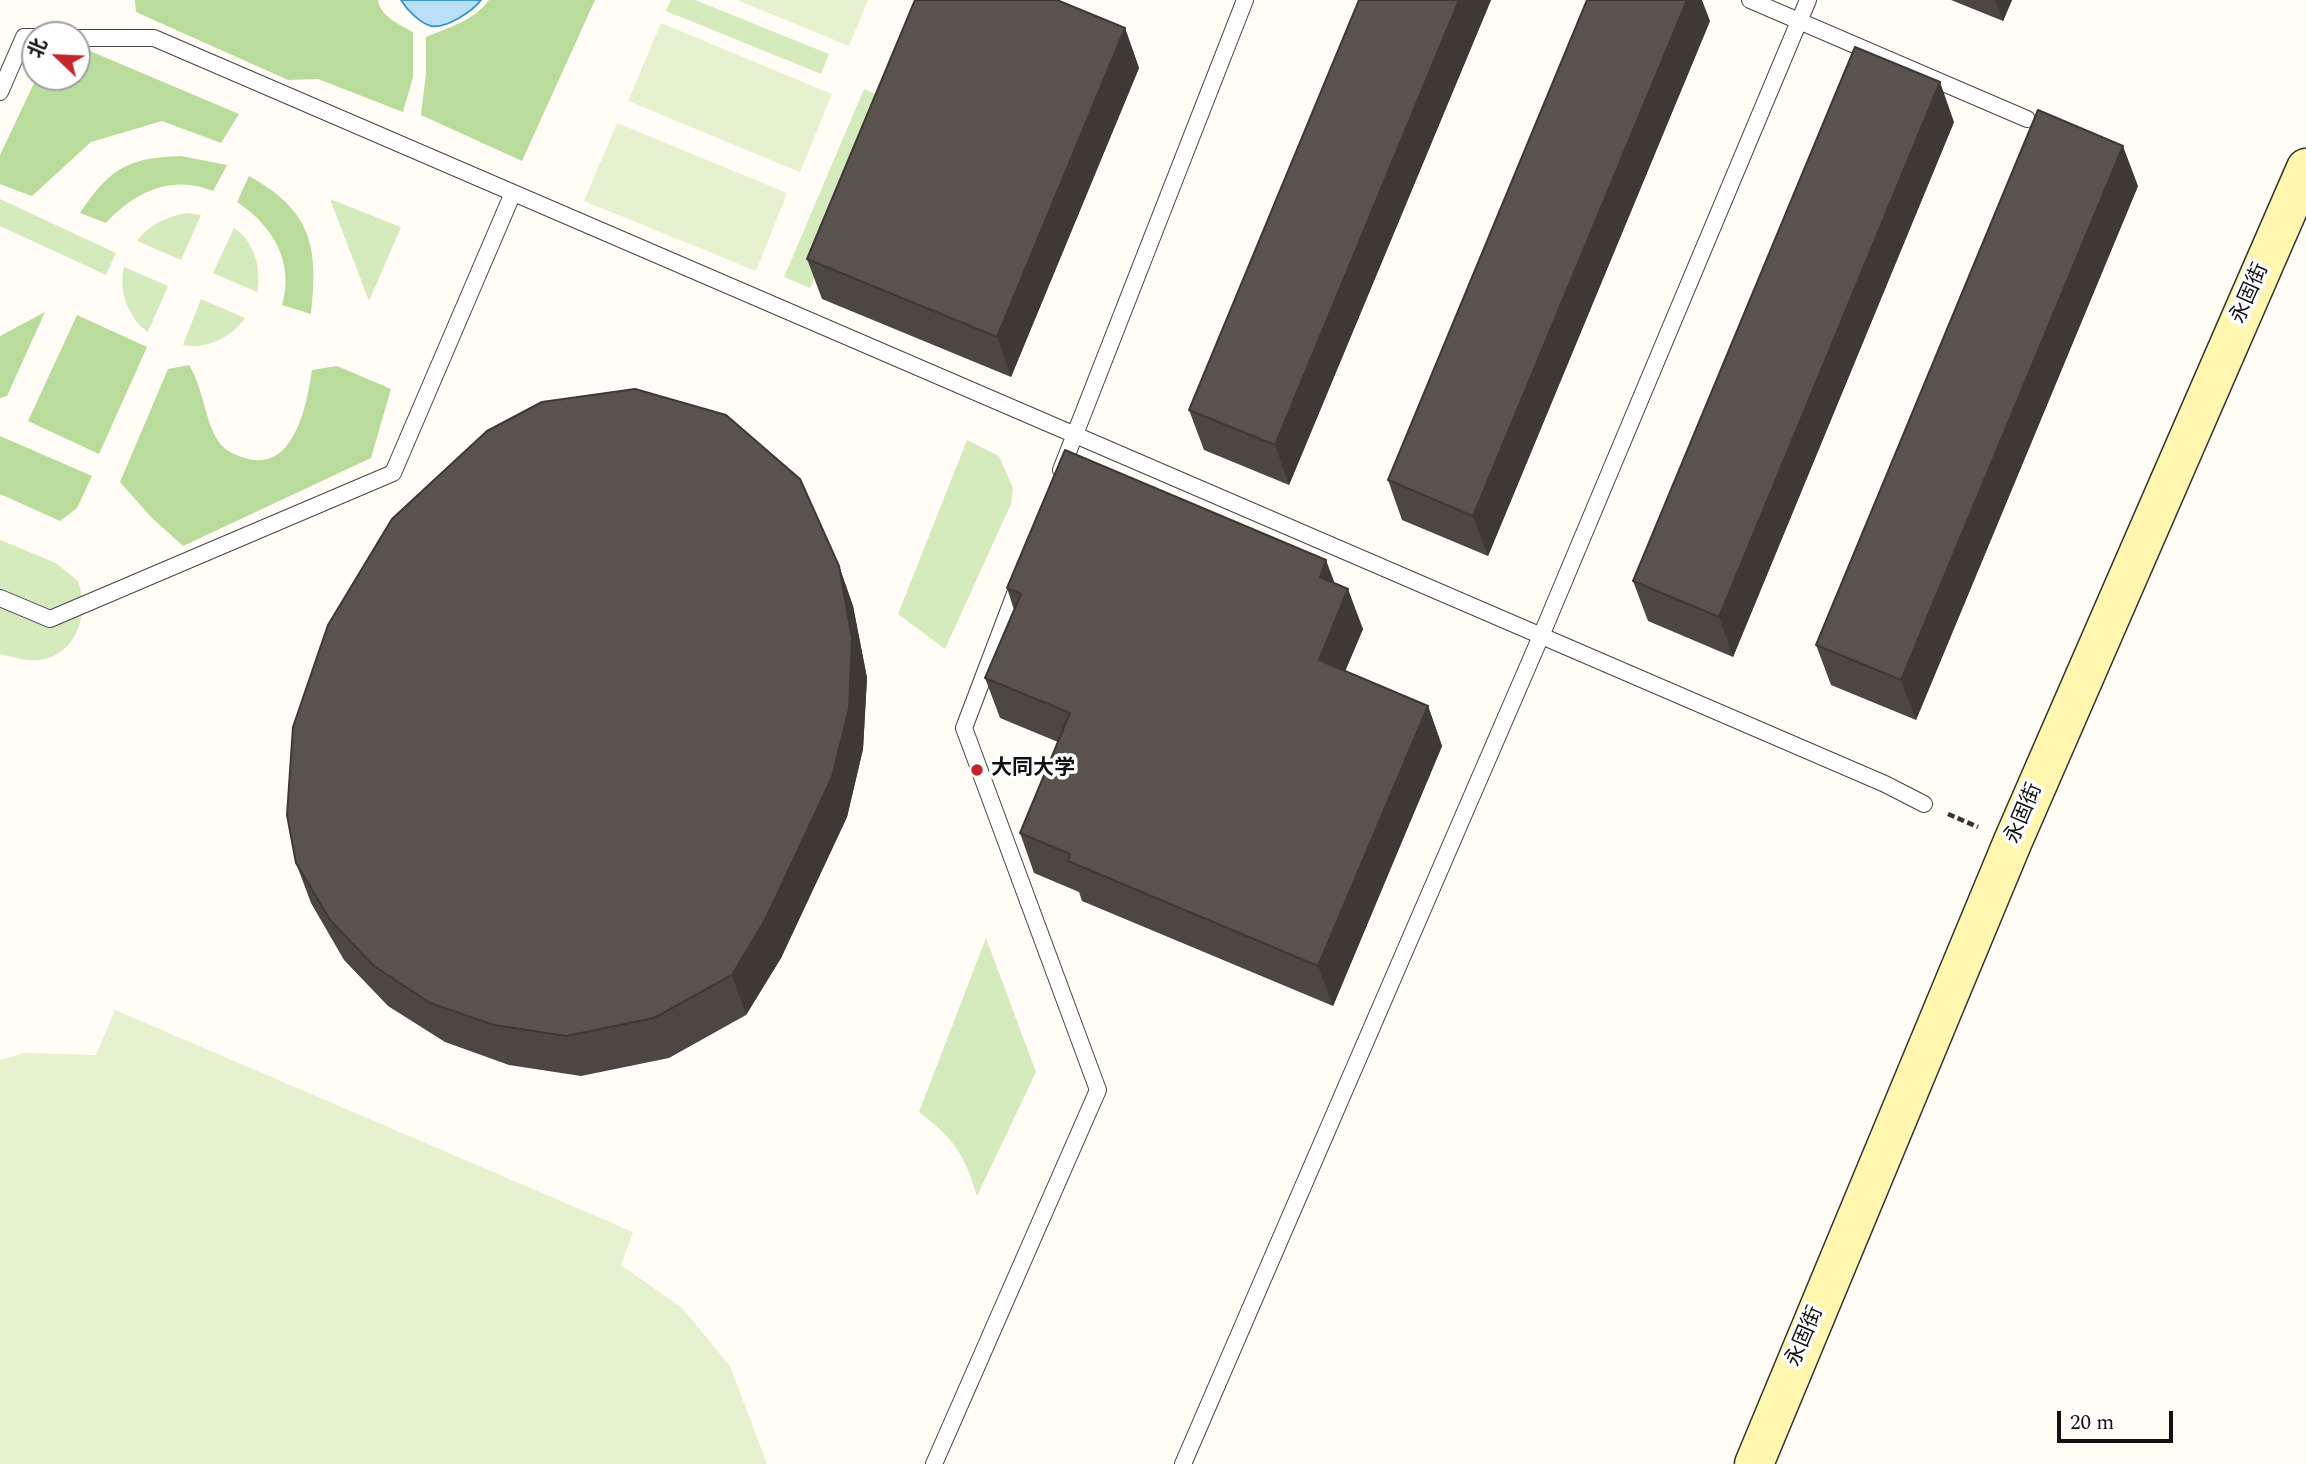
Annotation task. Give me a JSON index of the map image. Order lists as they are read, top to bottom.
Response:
{
  "streets": {
    "main road": ["永固街"]
  },
  "places": ["大同大学"],
  "scale_bar": "20 m",
  "north": "top left"
}
